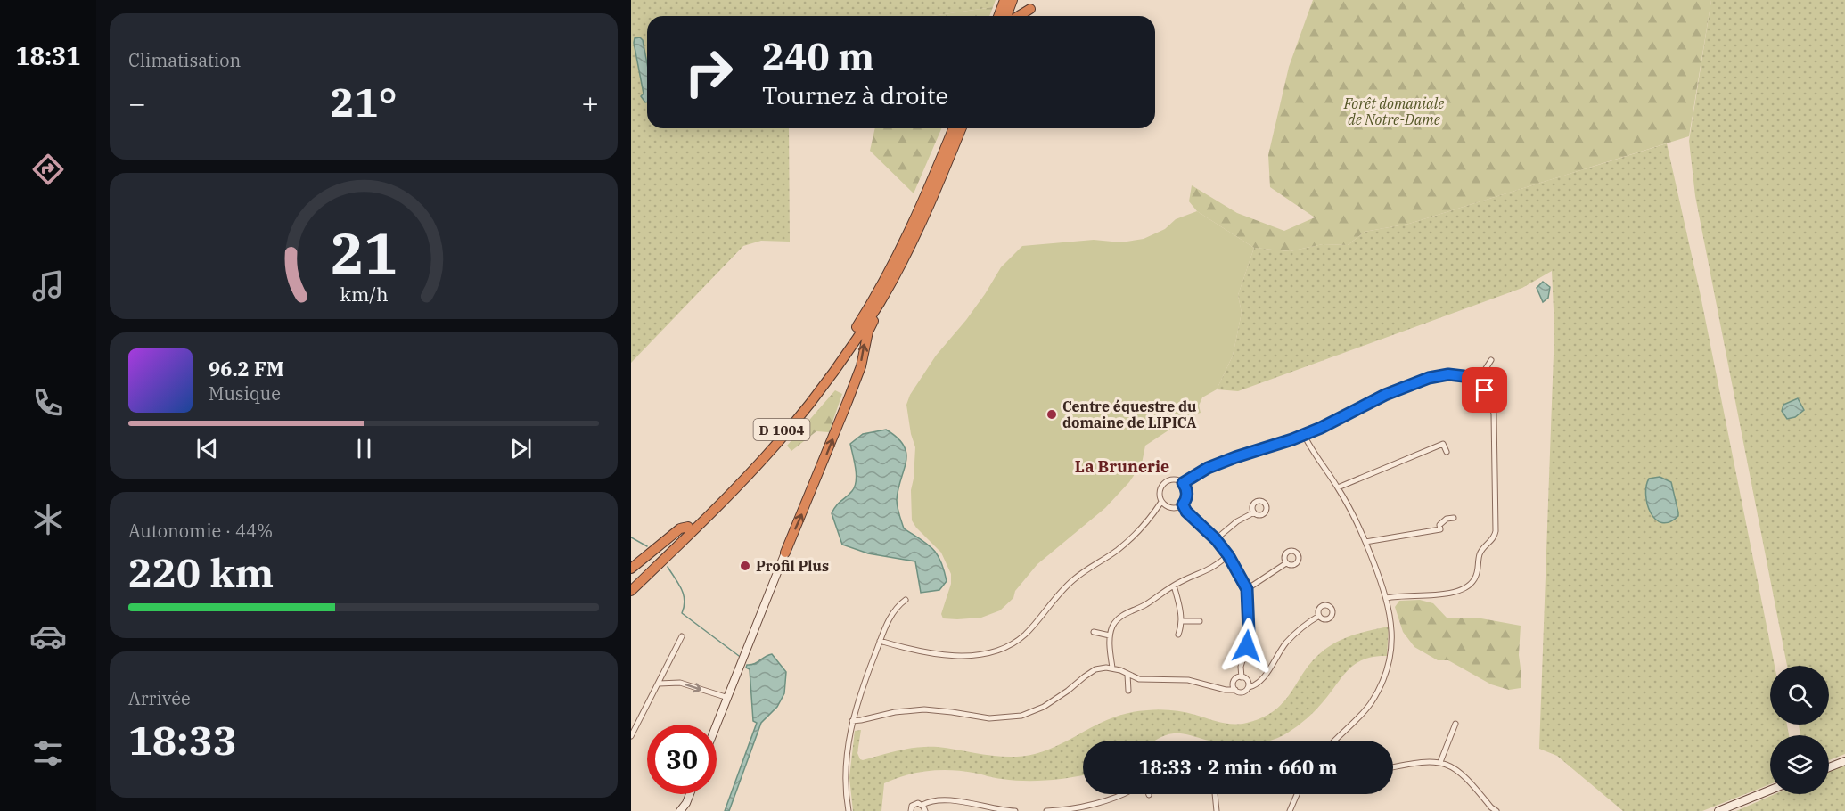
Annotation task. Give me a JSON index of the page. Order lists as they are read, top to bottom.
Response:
{
  "streets": {
    "highway": ["D 1004"]
  },
  "districts": ["La Brunerie"],
  "parks": ["Forêt domaniale de Notre-Dame"],
  "places": ["Centre équestre du domaine de LIPICA", "Profil Plus"],
  "page": {
    "tabs": "18:31",
    "tile": [
      "Climatisation",
      ["Autonomie · 44%", "220 km"],
      ["Arrivée", "18:33"]
    ],
    "turn": ["240 m", "Tournez à droite"],
    "heat": ["−", "21°", "+"],
    "song": ["96.2 FM", "Musique"],
    "limit": "30",
    "trip": "18:33 · 2 min · 660 m",
    "gauge": ["21", "km/h"]
  }
}
